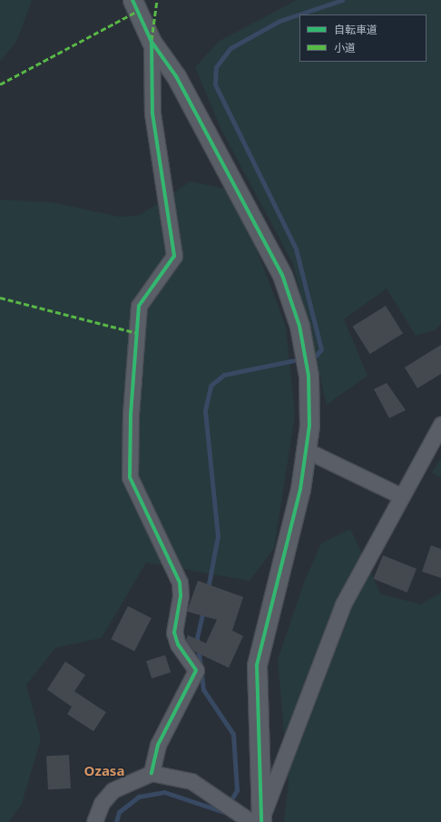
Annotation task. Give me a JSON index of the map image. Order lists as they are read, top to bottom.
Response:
{
  "districts": ["Ozasa"],
  "legend": ["自転車道", "小道"]
}
